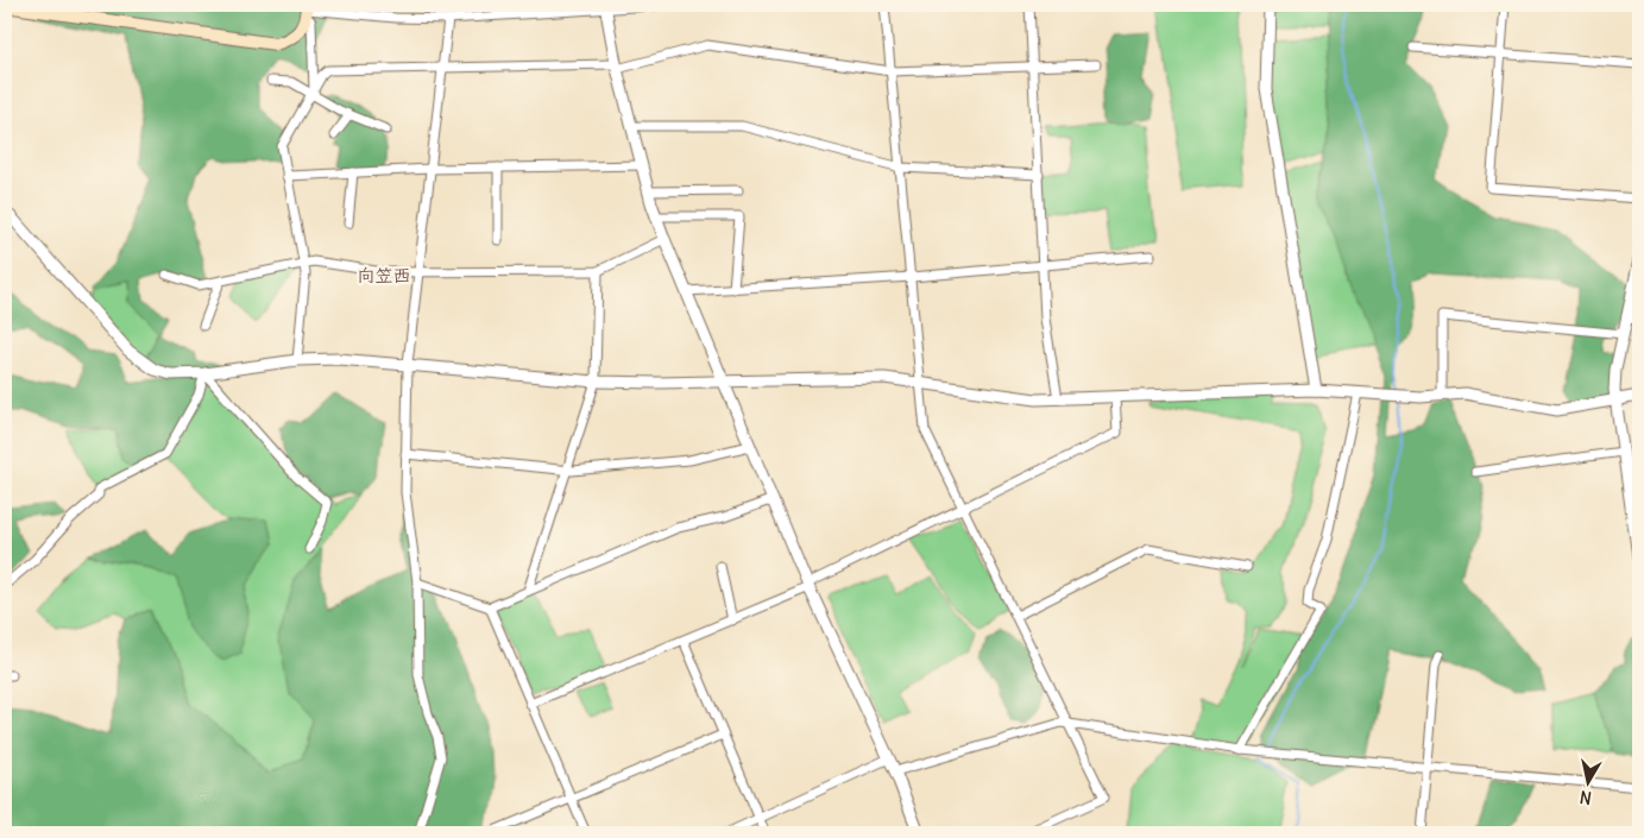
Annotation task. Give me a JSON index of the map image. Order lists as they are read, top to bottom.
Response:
{
  "districts": ["向笠西"],
  "north": "bottom"
}
